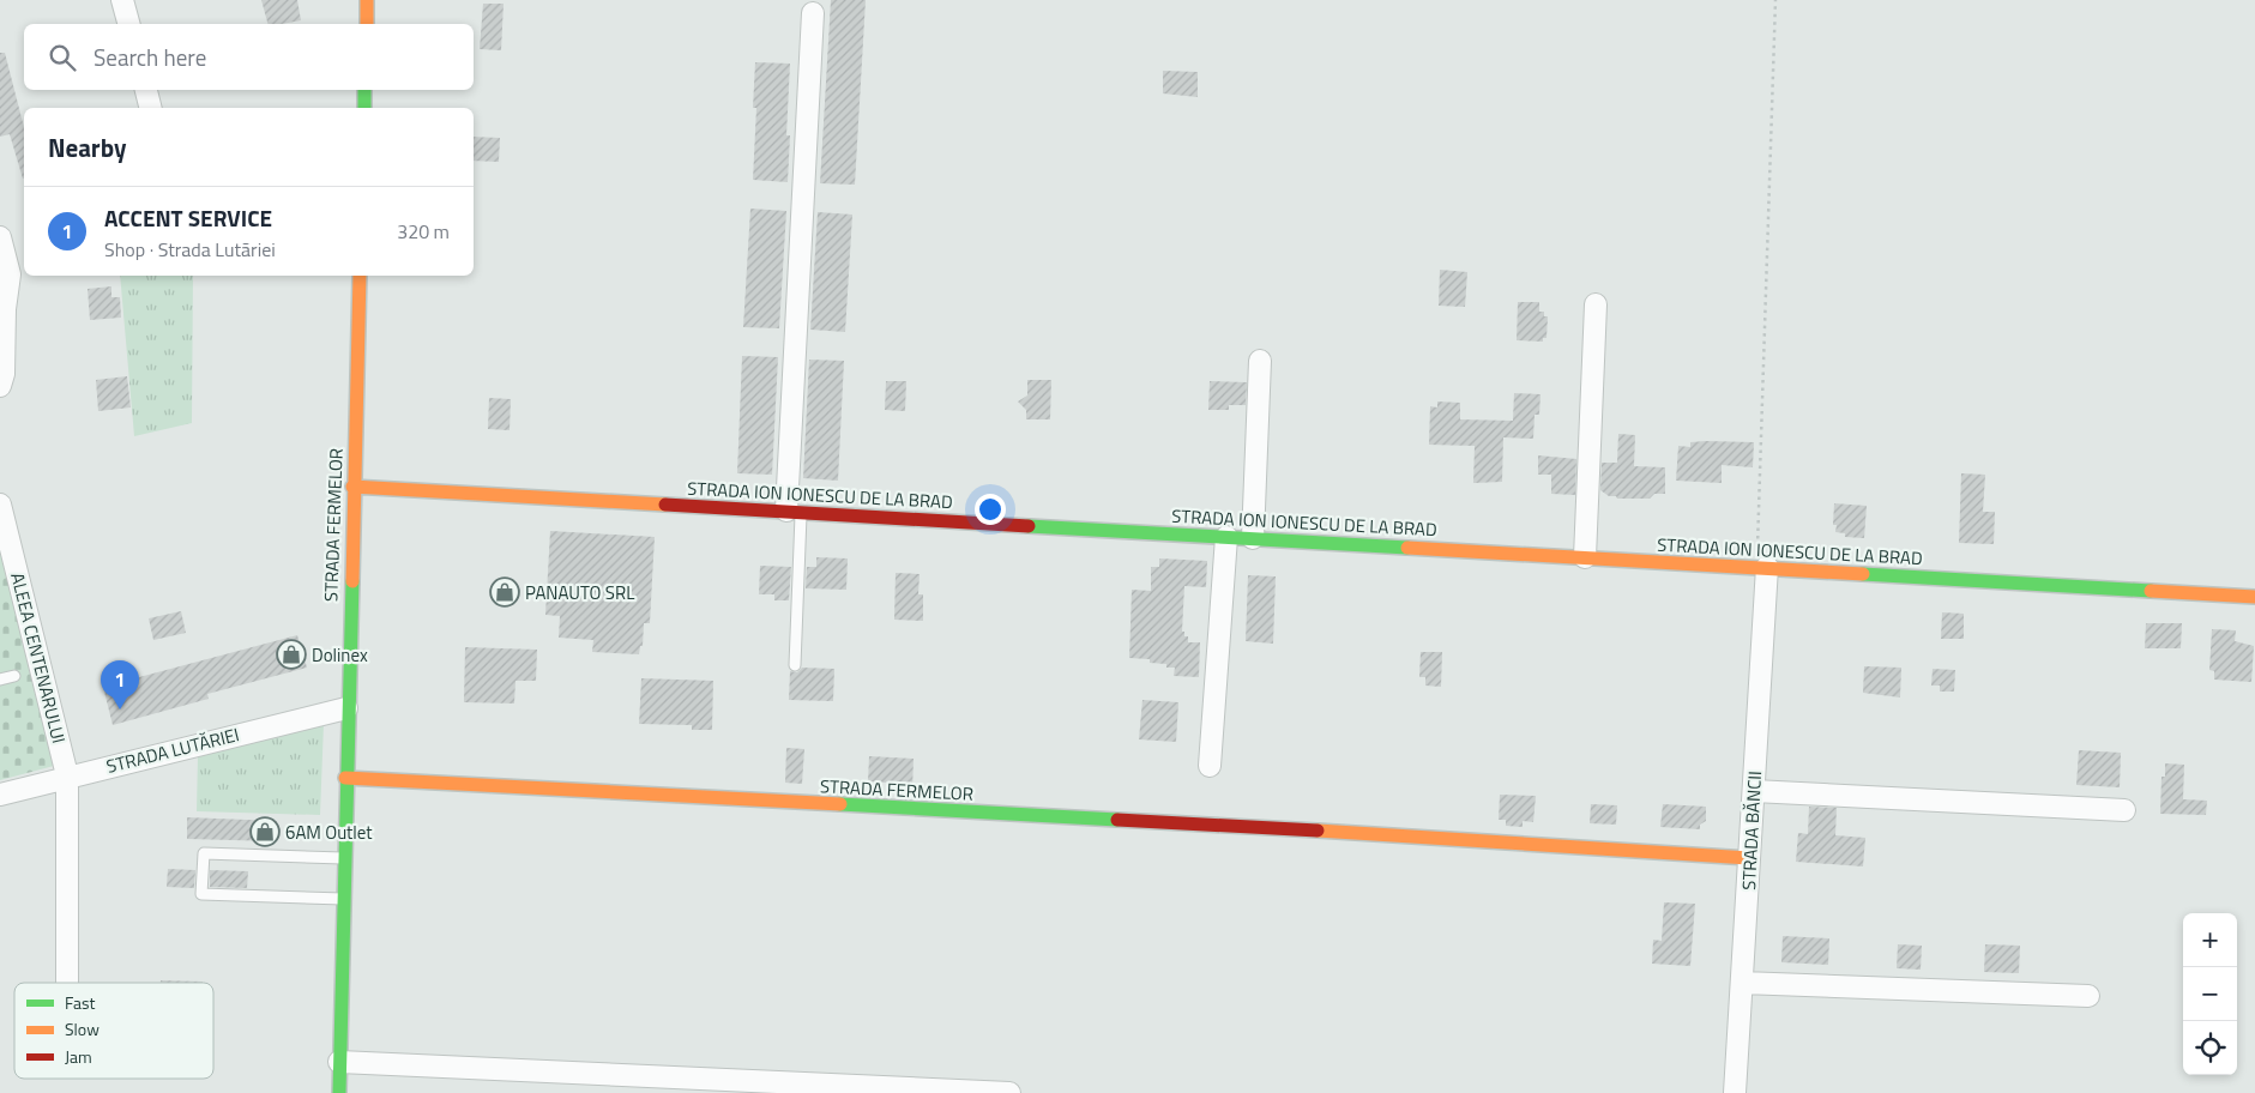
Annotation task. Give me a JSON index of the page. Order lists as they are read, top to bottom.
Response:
{
  "streets": {
    "street": [
      "STRADA ION IONESCU DE LA BRAD",
      "STRADA FERMELOR",
      "ALEEA CENTENARULUI",
      "STRADA LUTĂRIEI",
      "STRADA BĂNCII"
    ]
  },
  "crossings": [
    ["STRADA ION IONESCU DE LA BRAD", "STRADA FERMELOR"],
    ["STRADA ION IONESCU DE LA BRAD", "STRADA BĂNCII"],
    ["STRADA FERMELOR", "STRADA LUTĂRIEI"],
    ["STRADA FERMELOR", "STRADA BĂNCII"],
    ["ALEEA CENTENARULUI", "STRADA LUTĂRIEI"]
  ],
  "places": {
    "shop": ["PANAUTO SRL", "Dolinex", "6AM Outlet"]
  },
  "legend": ["Fast", "Slow", "Jam"],
  "page": {
    "search": "Search here",
    "heading": "Nearby",
    "list": [
      {
        "mark": "1",
        "name": "ACCENT SERVICE",
        "note": "Shop · Strada Lutăriei",
        "value": "320 m"
      }
    ],
    "pins": "1",
    "map_buttons": ["+", "−"]
  }
}
